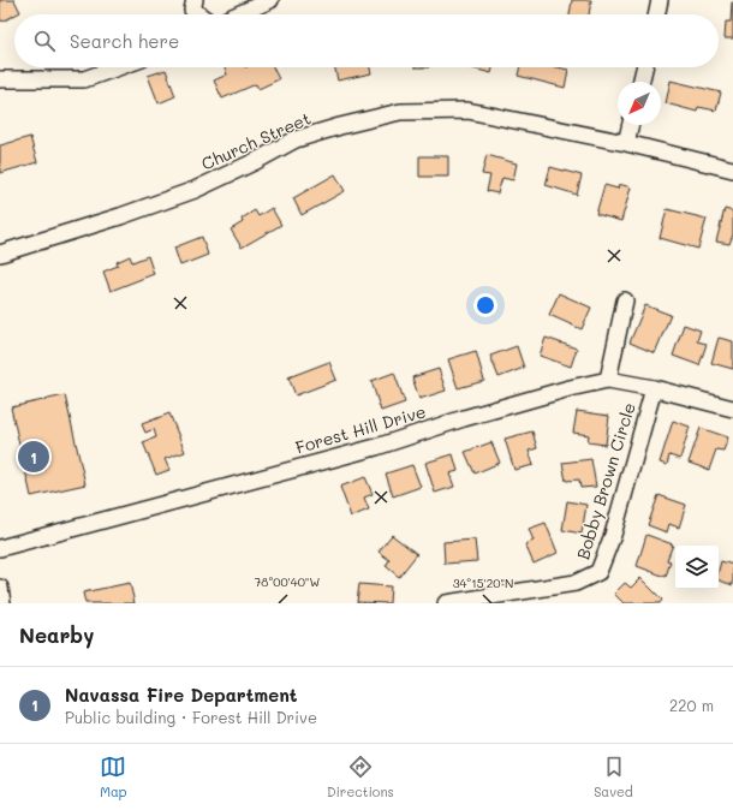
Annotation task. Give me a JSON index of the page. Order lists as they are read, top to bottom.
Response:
{
  "streets": {
    "street": ["Church Street", "Forest Hill Drive", "Bobby Brown Circle"]
  },
  "crossings": [
    ["Forest Hill Drive", "Bobby Brown Circle"]
  ],
  "north": "bottom left",
  "page": {
    "search": "Search here",
    "pins": "1",
    "heading": "Nearby",
    "list": [
      {
        "mark": "1",
        "name": "Navassa Fire Department",
        "note": "Public building · Forest Hill Drive",
        "value": "220 m"
      }
    ],
    "nav": ["Map", "Directions", "Saved"]
  },
  "coordinates": ["78°00'40\"W", "34°15'20\"N"]
}
